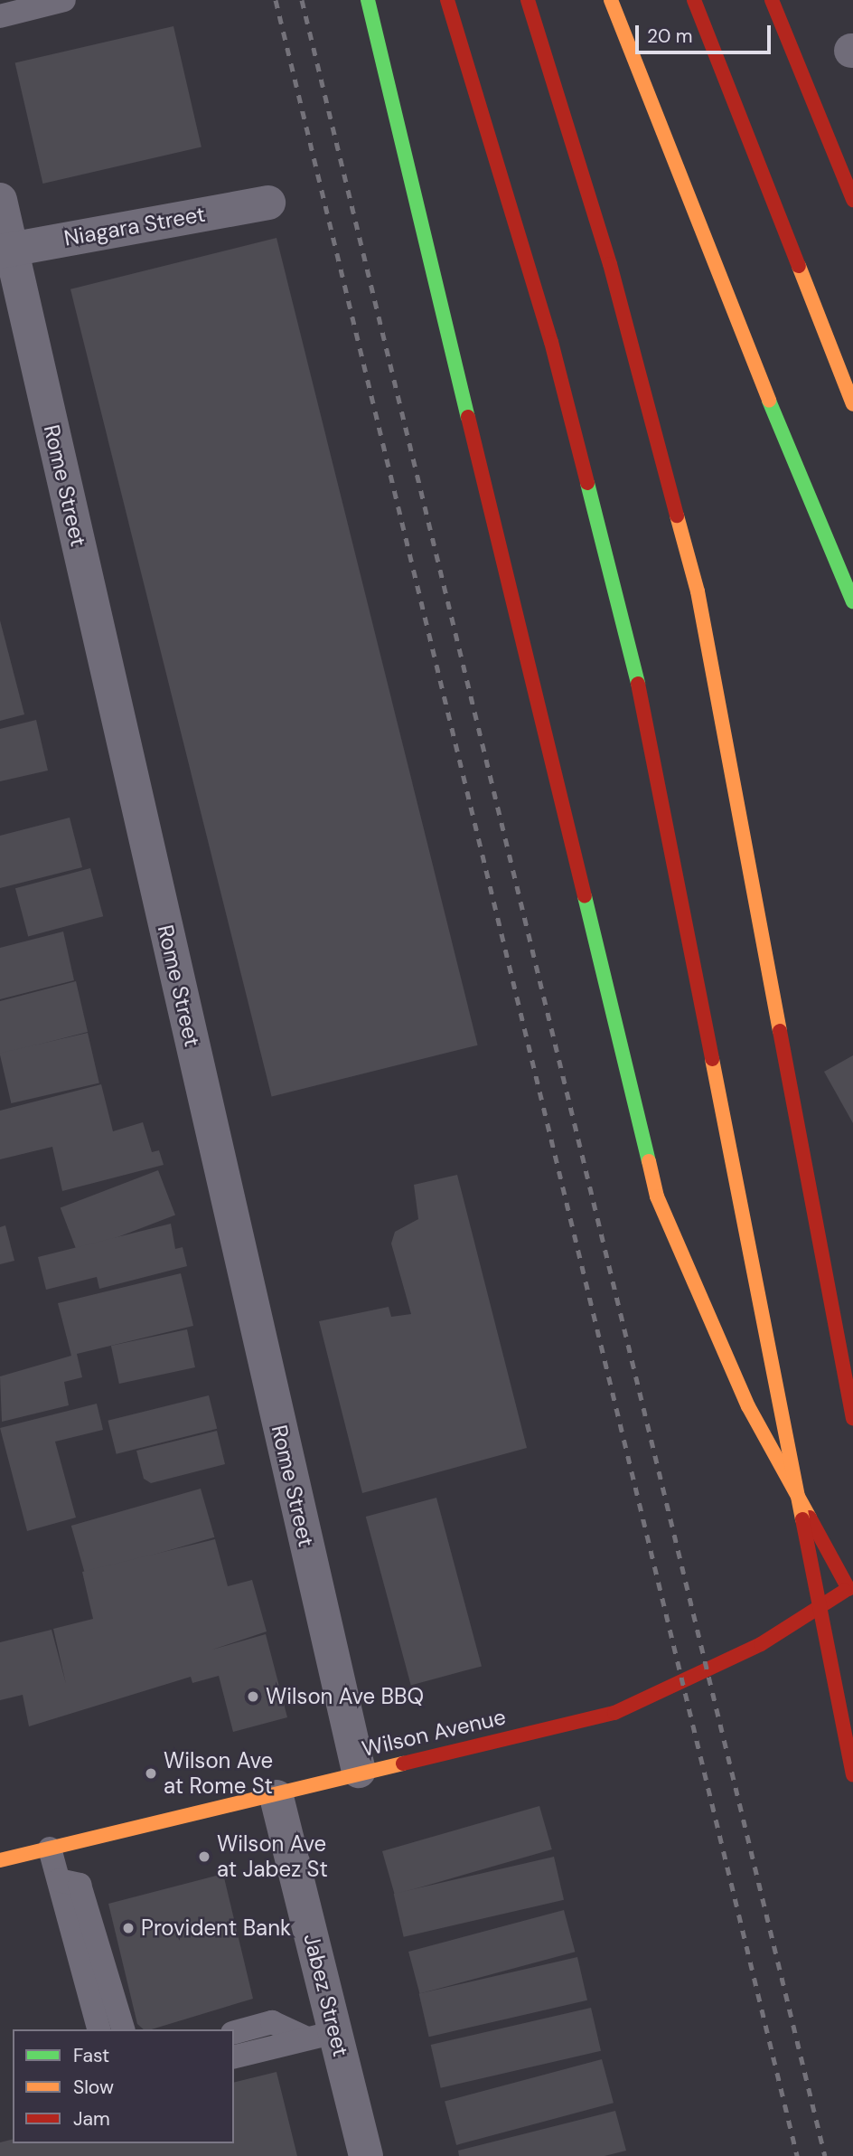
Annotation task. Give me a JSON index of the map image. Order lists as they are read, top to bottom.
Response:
{
  "streets": {
    "main road": ["Wilson Avenue"],
    "street": ["Niagara Street", "Rome Street", "Jabez Street"]
  },
  "crossings": [
    ["Niagara Street", "Rome Street"],
    ["Rome Street", "Wilson Avenue"],
    ["Wilson Avenue", "Jabez Street"]
  ],
  "places": [
    "Wilson Ave BBQ",
    "Wilson Ave at Rome St",
    "Wilson Ave at Jabez St",
    "Provident Bank"
  ],
  "legend": ["Fast", "Slow", "Jam"],
  "scale_bar": "20 m"
}
